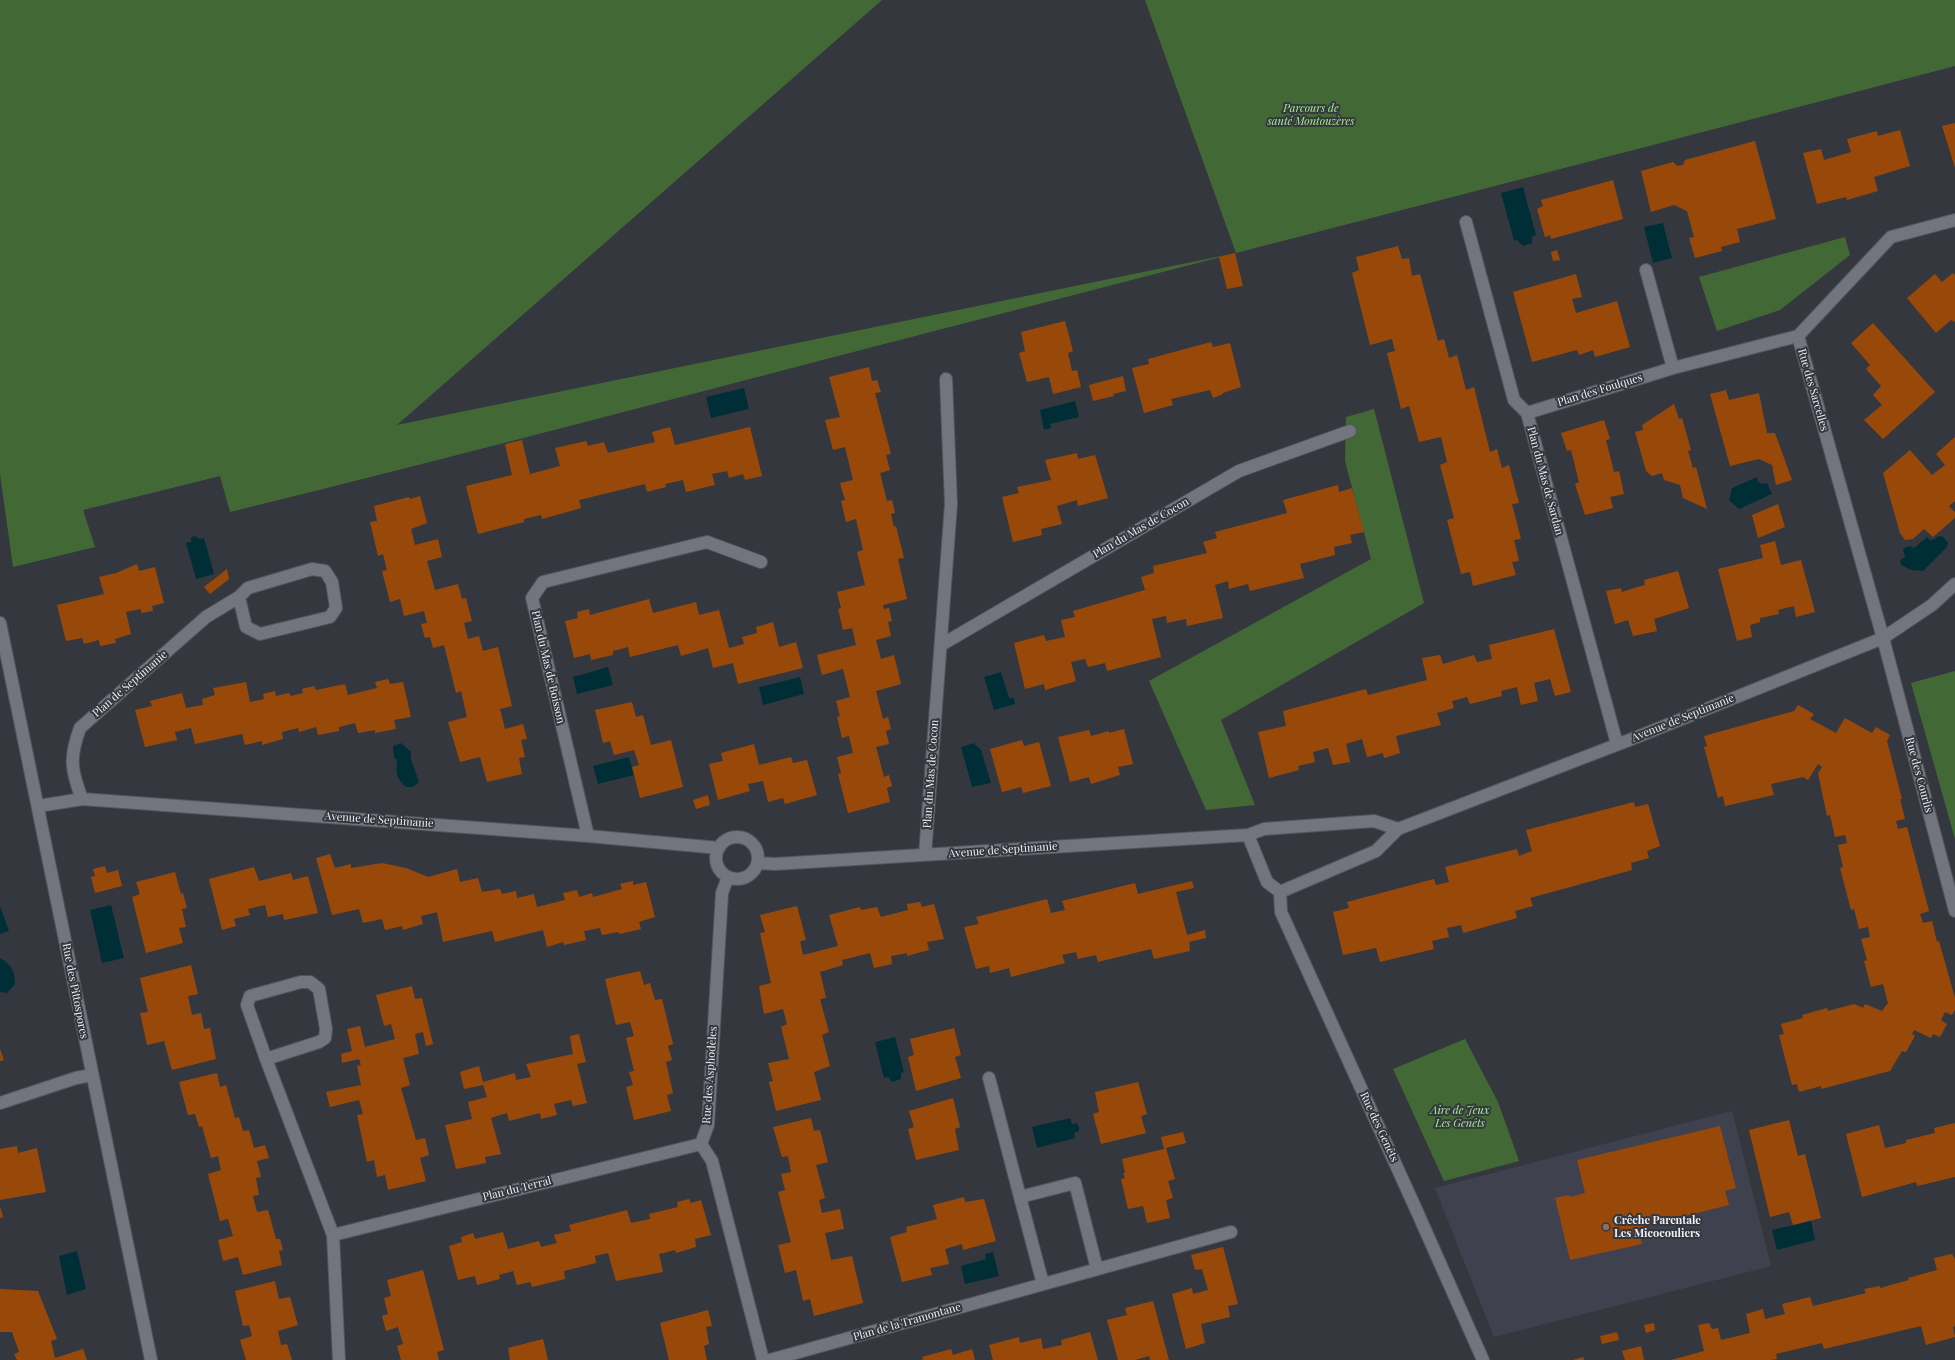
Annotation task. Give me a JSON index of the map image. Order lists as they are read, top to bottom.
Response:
{
  "streets": {
    "street": [
      "Plan des Foulques",
      "Rue des Sarcelles",
      "Plan du Mas de Sardan",
      "Plan du Mas de Cocon",
      "Plan du Mas de Boisson",
      "Plan de Septimanie",
      "Avenue de Septimanie",
      "Rue des Courlis",
      "Rue des Pittospores",
      "Rue des Asphodèles",
      "Rue des Genêts",
      "Plan du Terral",
      "Plan de la Tramontane"
    ]
  },
  "crossings": [
    ["Plan des Foulques", "Rue des Sarcelles"],
    ["Plan des Foulques", "Plan du Mas de Sardan"],
    ["Rue des Sarcelles", "Avenue de Septimanie"],
    ["Rue des Sarcelles", "Rue des Courlis"],
    ["Plan du Mas de Sardan", "Avenue de Septimanie"],
    ["Plan du Mas de Cocon", "Avenue de Septimanie"],
    ["Plan du Mas de Boisson", "Avenue de Septimanie"],
    ["Plan de Septimanie", "Avenue de Septimanie"],
    ["Avenue de Septimanie", "Rue des Courlis"],
    ["Avenue de Septimanie", "Rue des Pittospores"],
    ["Avenue de Septimanie", "Rue des Asphodèles"],
    ["Avenue de Septimanie", "Rue des Genêts"],
    ["Rue des Asphodèles", "Plan du Terral"]
  ],
  "parks": ["Parcours de santé Montouzères", "Aire de Jeux Les Genêts"],
  "places": ["Crêche Parentale Les Micocouliers"]
}
